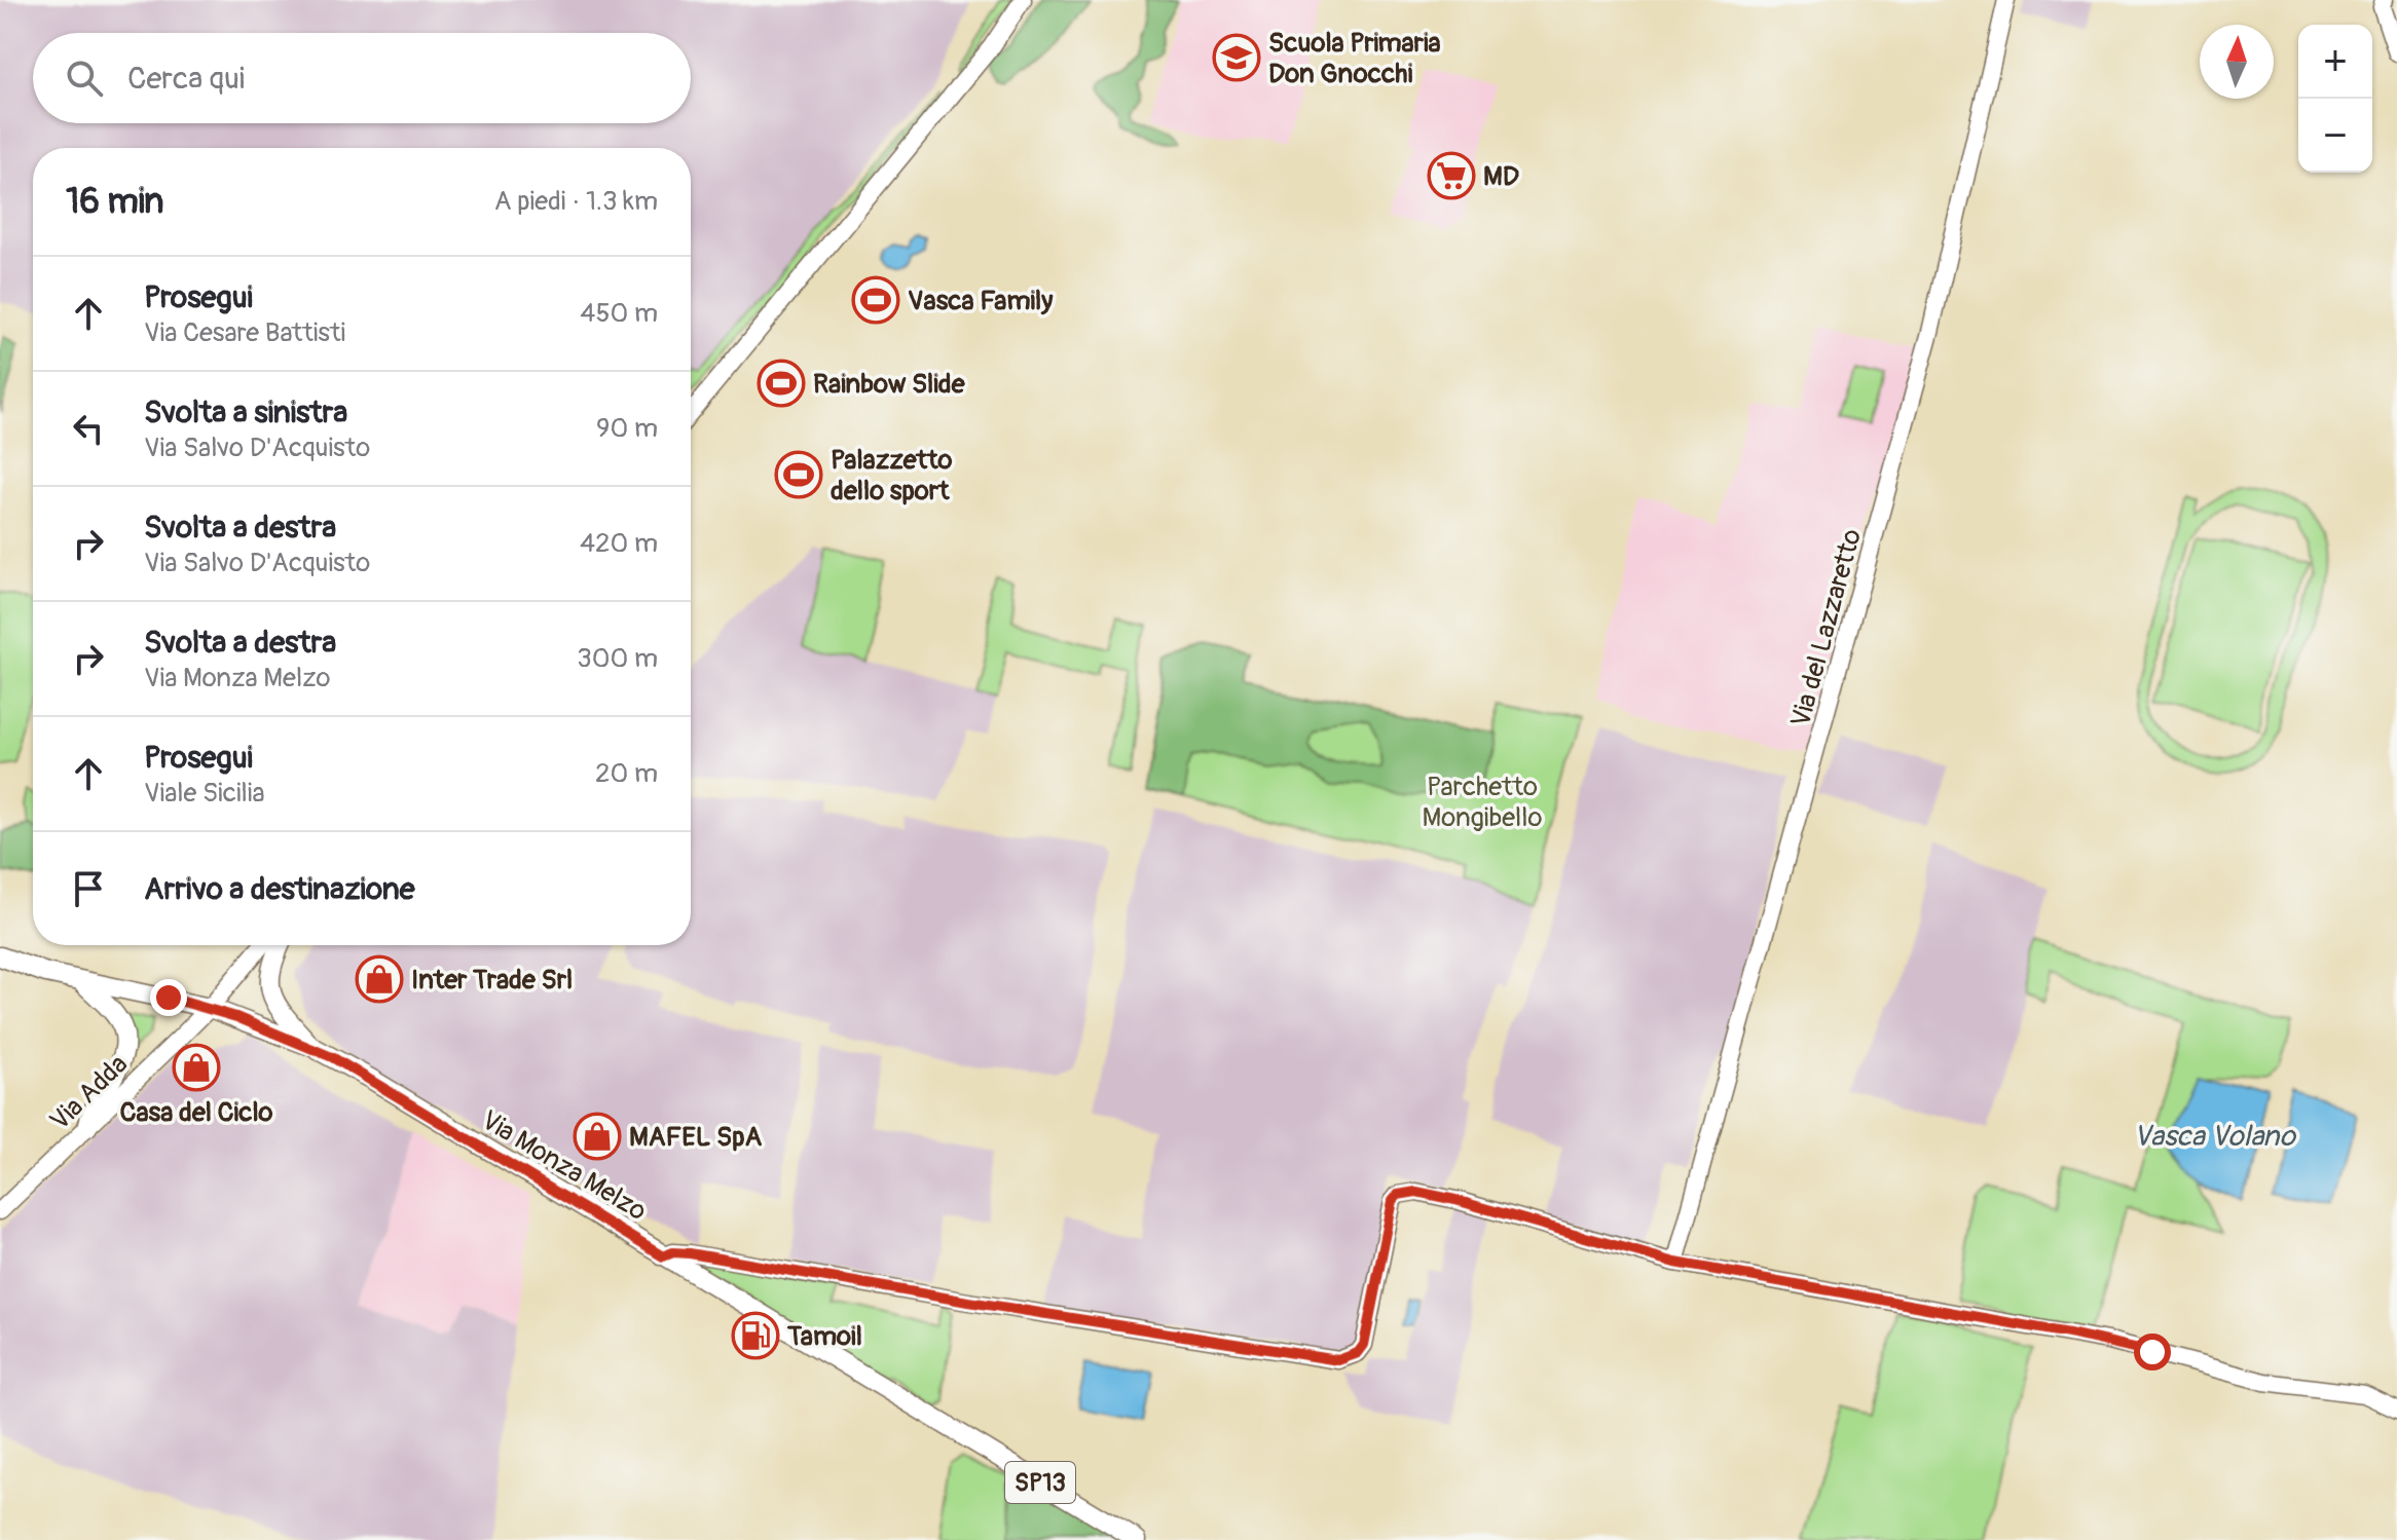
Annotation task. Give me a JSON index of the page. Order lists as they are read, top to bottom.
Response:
{
  "streets": {
    "main road": ["Via Monza Melzo", "SP13"],
    "street": ["Via del Lazzaretto", "Via Adda"]
  },
  "crossings": [
    ["Via Adda", "Via Monza Melzo"],
    ["Via Adda", "SP13"],
    ["Via Monza Melzo", "SP13"]
  ],
  "water": ["Vasca Volano"],
  "parks": ["Parchetto Mongibello"],
  "places": {
    "school or university": ["Scuola Primaria Don Gnocchi"],
    "supermarket": ["MD"],
    "sports": ["Vasca Family", "Rainbow Slide", "Palazzetto dello sport"],
    "shop": ["Inter Trade Srl", "Casa del Ciclo", "MAFEL SpA"],
    "fuel station": ["Tamoil"]
  },
  "north": "top",
  "page": {
    "map_buttons": ["+", "−"],
    "search": "Cerca qui",
    "heading": ["16 min", "A piedi · 1.3 km"],
    "list": [
      ["Prosegui", "Via Cesare Battisti", "450 m"],
      ["Svolta a sinistra", "Via Salvo D'Acquisto", "90 m"],
      ["Svolta a destra", "Via Salvo D'Acquisto", "420 m"],
      ["Svolta a destra", "Via Monza Melzo", "300 m"],
      ["Prosegui", "Viale Sicilia", "20 m"],
      "Arrivo a destinazione"
    ]
  }
}
